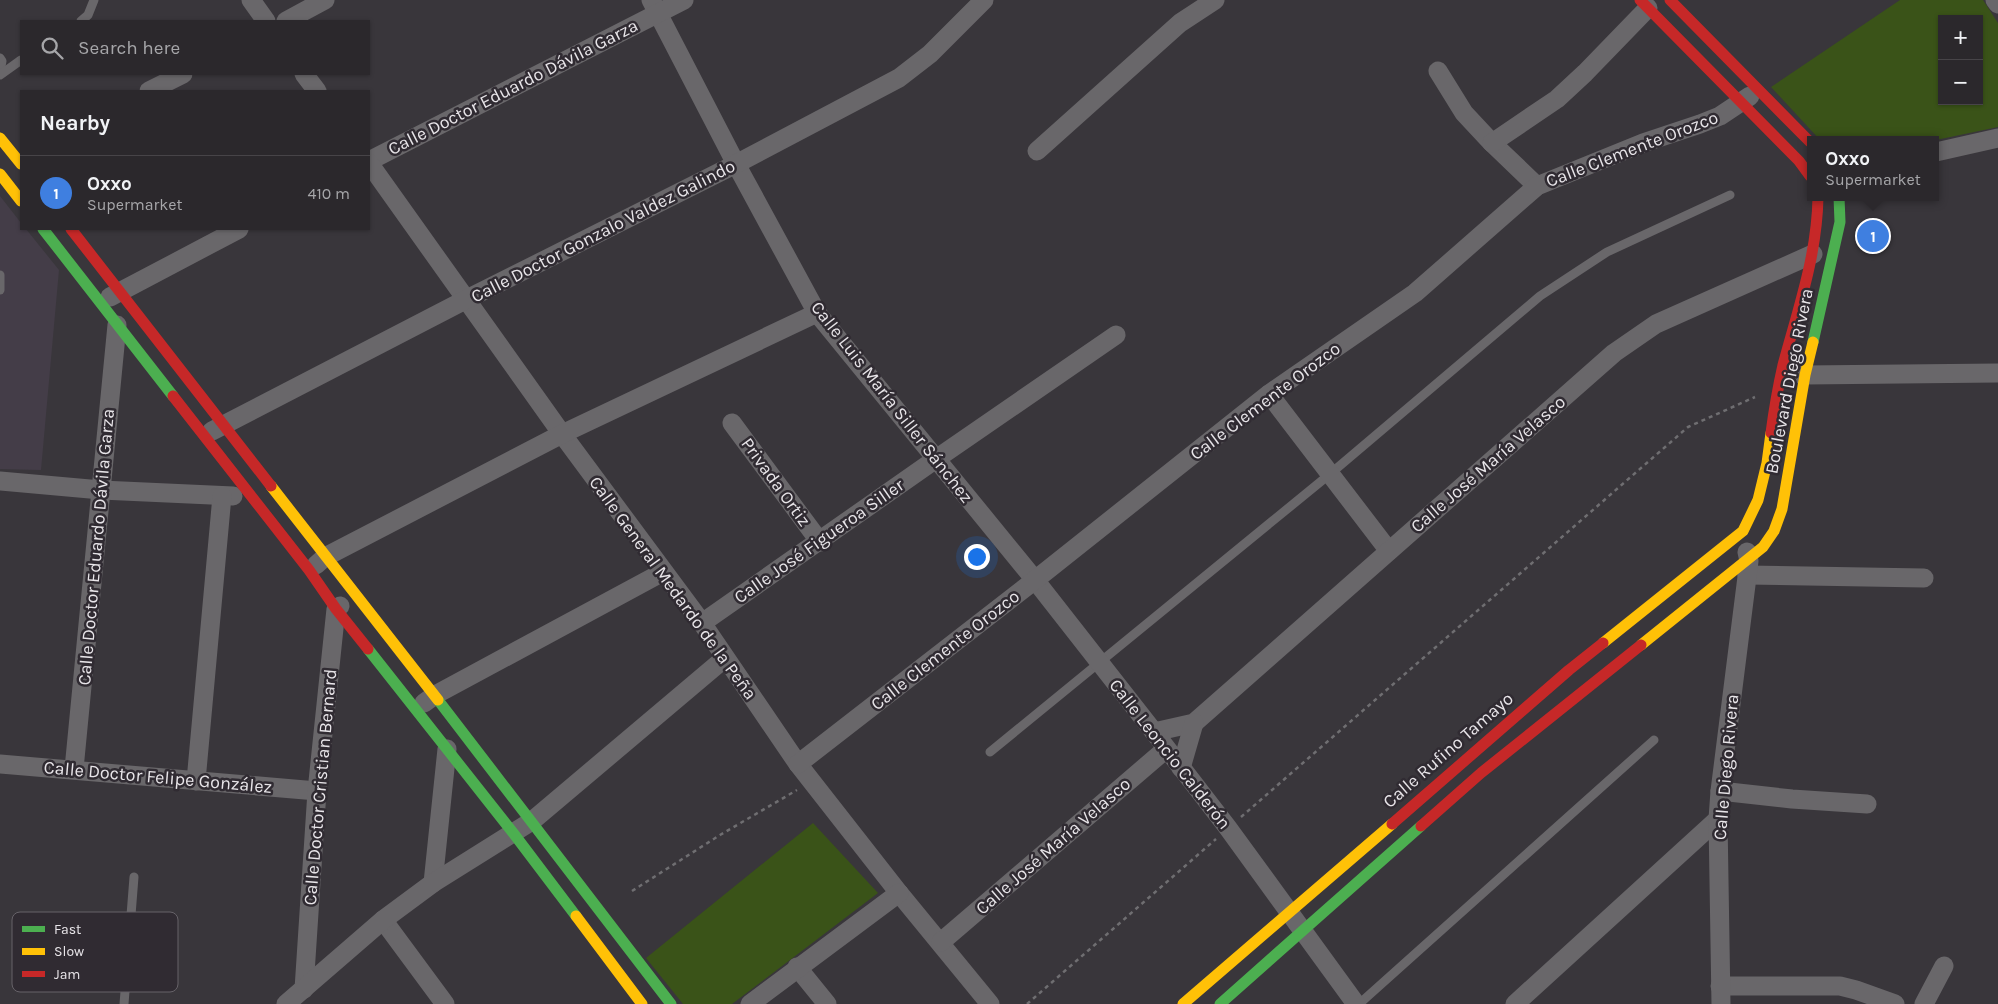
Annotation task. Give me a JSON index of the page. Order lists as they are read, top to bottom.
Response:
{
  "streets": {
    "street": [
      "Calle Doctor Eduardo Dávila Garza",
      "Calle Clemente Orozco",
      "Calle Doctor Gonzalo Valdez Galindo",
      "Boulevard Diego Rivera",
      "Calle Luis María Siller Sánchez",
      "Calle José María Velasco",
      "Privada Ortiz",
      "Calle José Figueroa Siller",
      "Calle General Medardo de la Peña",
      "Calle Rufino Tamayo",
      "Calle Leoncio Calderón",
      "Calle Diego Rivera",
      "Calle Doctor Felipe González",
      "Calle Doctor Cristian Bernard"
    ]
  },
  "crossings": [
    ["Calle Doctor Eduardo Dávila Garza", "Calle Luis María Siller Sánchez"],
    ["Calle Doctor Eduardo Dávila Garza", "Calle Doctor Felipe González"],
    ["Calle Clemente Orozco", "Calle Luis María Siller Sánchez"],
    ["Calle Clemente Orozco", "Calle General Medardo de la Peña"],
    ["Calle Clemente Orozco", "Calle Leoncio Calderón"],
    ["Calle Doctor Gonzalo Valdez Galindo", "Calle Luis María Siller Sánchez"],
    ["Calle Doctor Gonzalo Valdez Galindo", "Calle General Medardo de la Peña"],
    ["Boulevard Diego Rivera", "Calle José María Velasco"],
    ["Boulevard Diego Rivera", "Calle Rufino Tamayo"],
    ["Boulevard Diego Rivera", "Calle Diego Rivera"],
    ["Calle Luis María Siller Sánchez", "Calle José Figueroa Siller"],
    ["Calle Luis María Siller Sánchez", "Calle Leoncio Calderón"],
    ["Calle José María Velasco", "Calle General Medardo de la Peña"],
    ["Calle José María Velasco", "Calle Leoncio Calderón"],
    ["Privada Ortiz", "Calle José Figueroa Siller"],
    ["Calle José Figueroa Siller", "Calle General Medardo de la Peña"],
    ["Calle Rufino Tamayo", "Calle Leoncio Calderón"],
    ["Calle Rufino Tamayo", "Calle Diego Rivera"],
    ["Calle Doctor Felipe González", "Calle Doctor Cristian Bernard"]
  ],
  "legend": ["Fast", "Slow", "Jam"],
  "page": {
    "map_buttons": ["+", "−"],
    "search": "Search here",
    "heading": "Nearby",
    "popup": ["Oxxo", "Supermarket"],
    "list": [
      {
        "mark": "1",
        "name": "Oxxo",
        "note": "Supermarket",
        "value": "410 m"
      }
    ],
    "pins": "1"
  }
}
